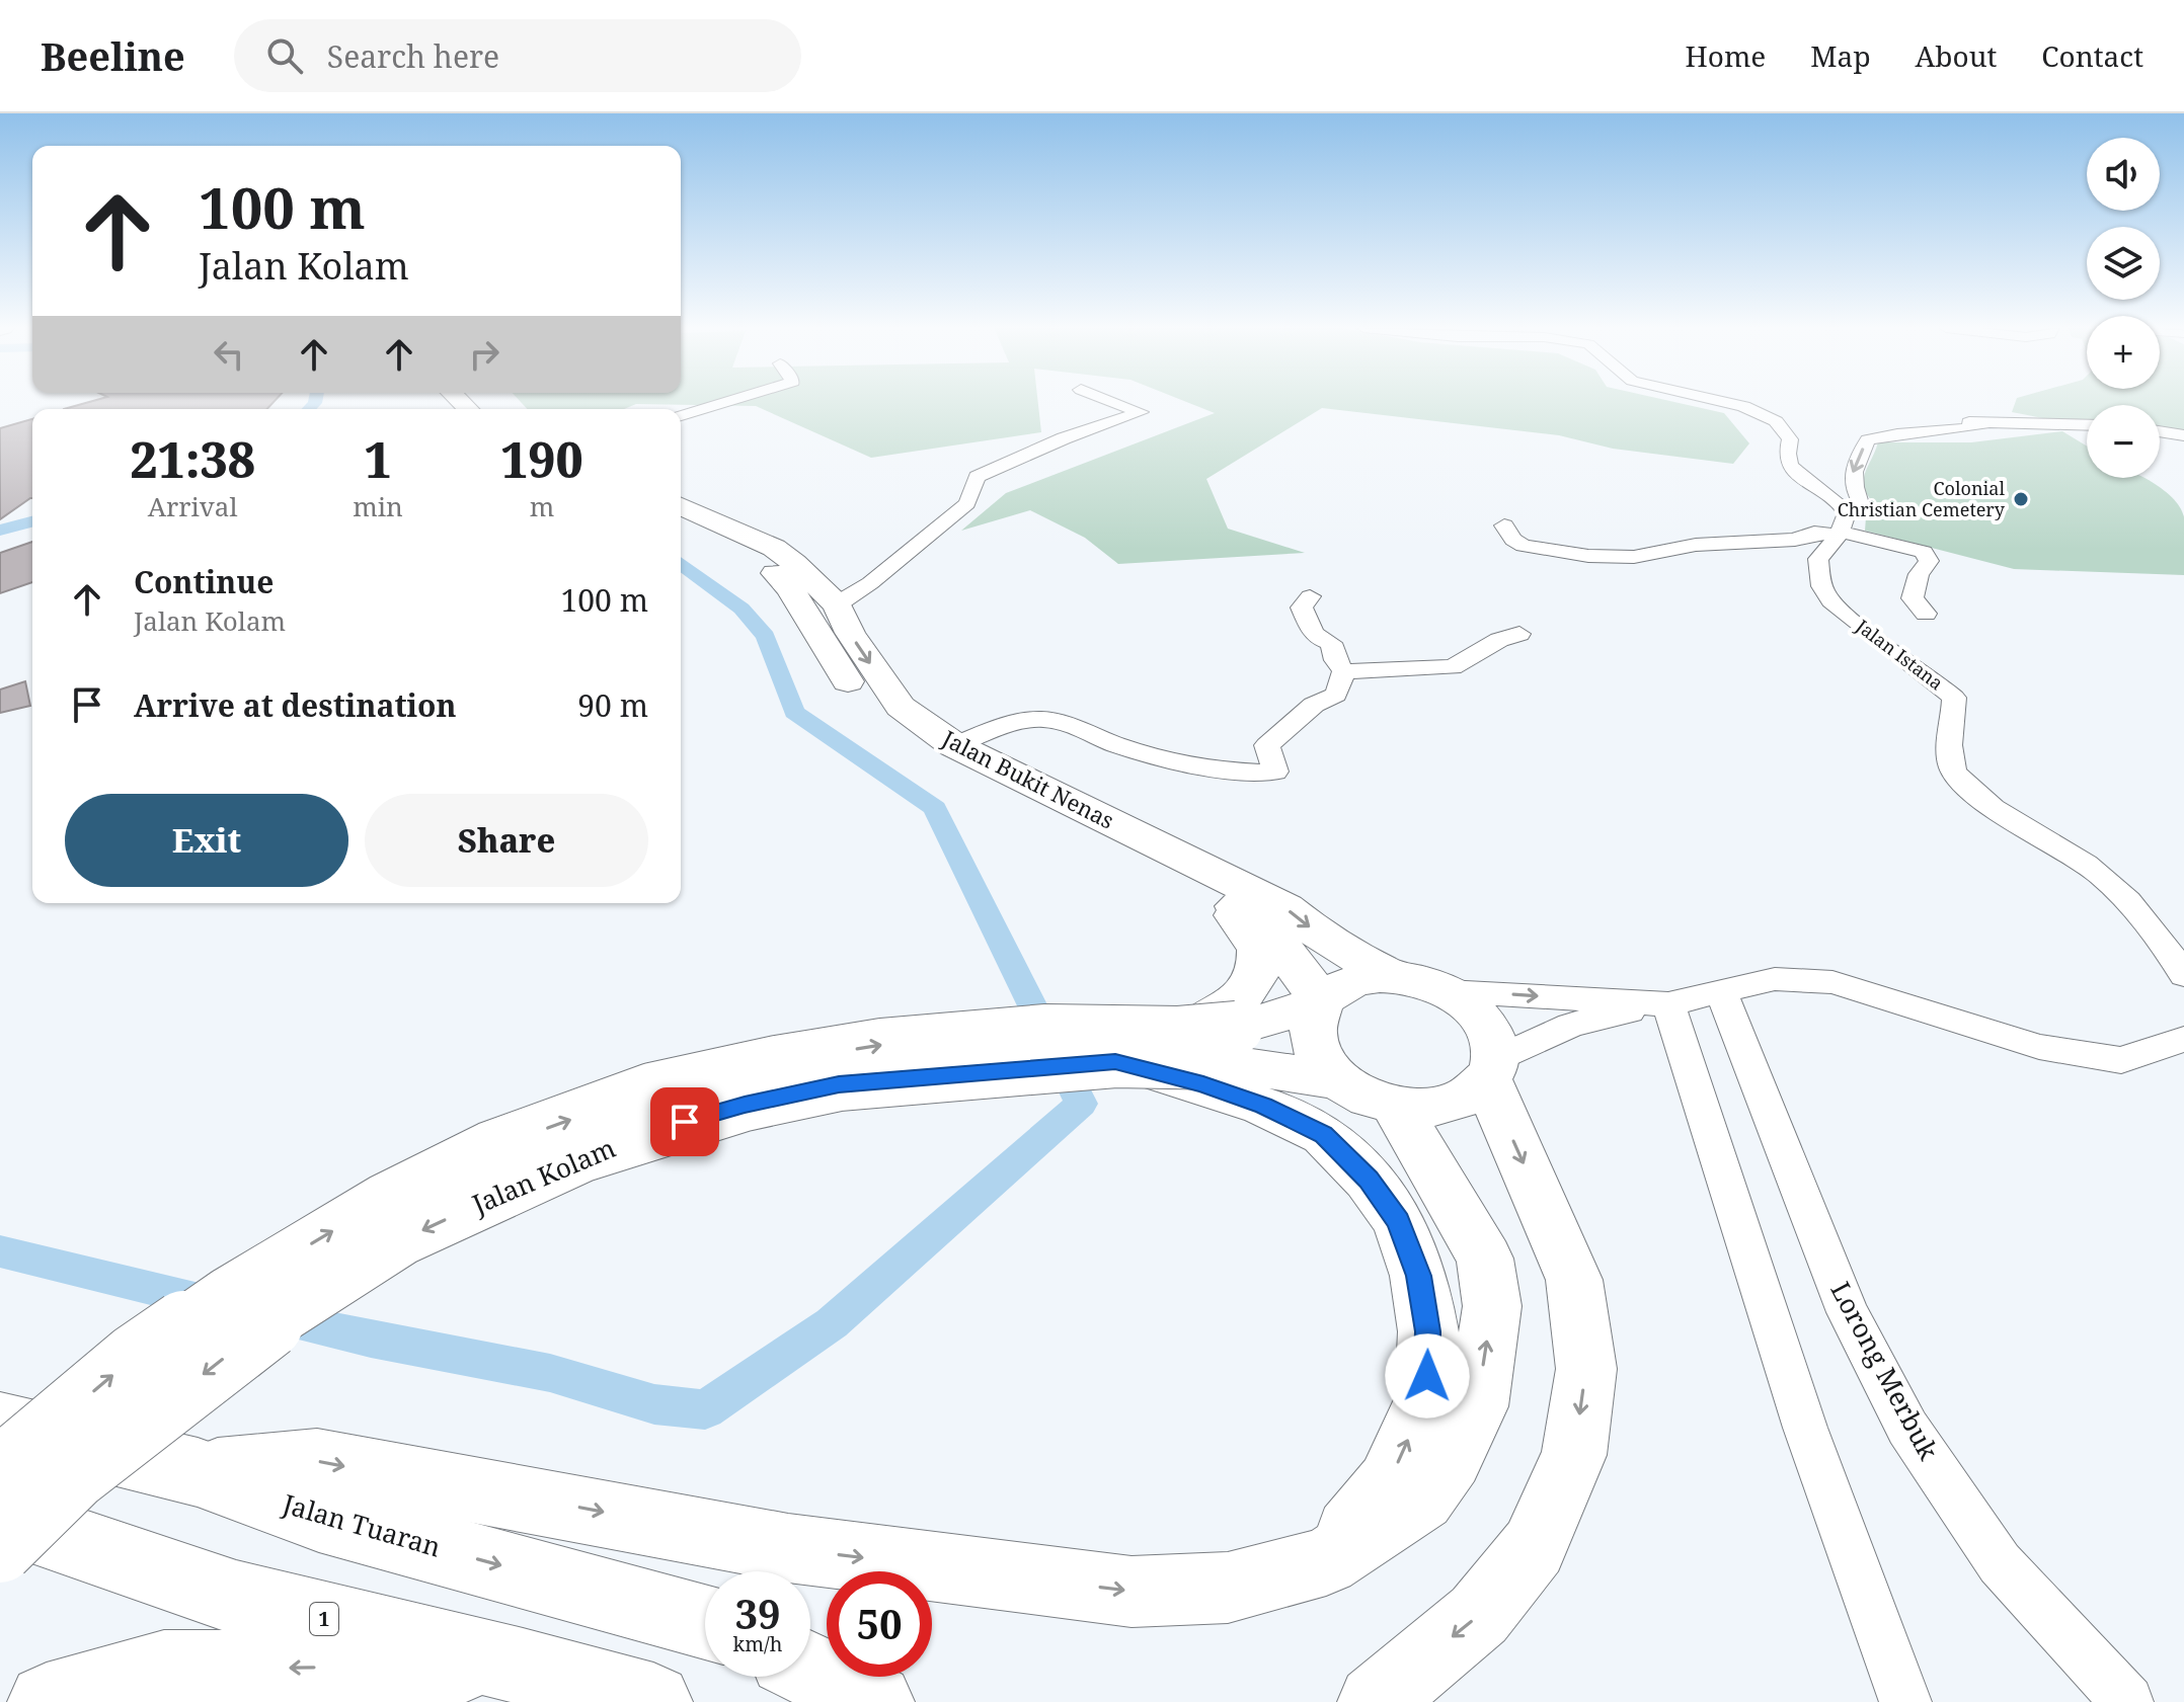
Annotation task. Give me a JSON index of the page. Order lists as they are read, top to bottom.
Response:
{
  "streets": {
    "main road": [
      "Jalan Bukit Nenas",
      "Jalan Kolam",
      "Jalan Tuaran",
      "1"
    ],
    "street": ["Jalan Istana", "Lorong Merbuk"]
  },
  "crossings": [
    ["Jalan Bukit Nenas", "Jalan Kolam"]
  ],
  "places": ["Colonial Christian Cemetery"],
  "page": {
    "header": "Beeline",
    "search": "Search here",
    "nav": [
      "Home",
      "Map",
      "About",
      "Contact"
    ],
    "map_buttons": ["+", "−"],
    "turn": ["100 m", "Jalan Kolam"],
    "eta": [
      "21:38",
      "Arrival",
      "1",
      "min",
      "190",
      "m"
    ],
    "list": [
      {
        "name": "Continue",
        "note": "Jalan Kolam",
        "value": "100 m"
      },
      {
        "name": "Arrive at destination",
        "value": "90 m"
      }
    ],
    "buttons": ["Exit", "Share"],
    "speed": "39 km/h",
    "limit": "50"
  }
}
